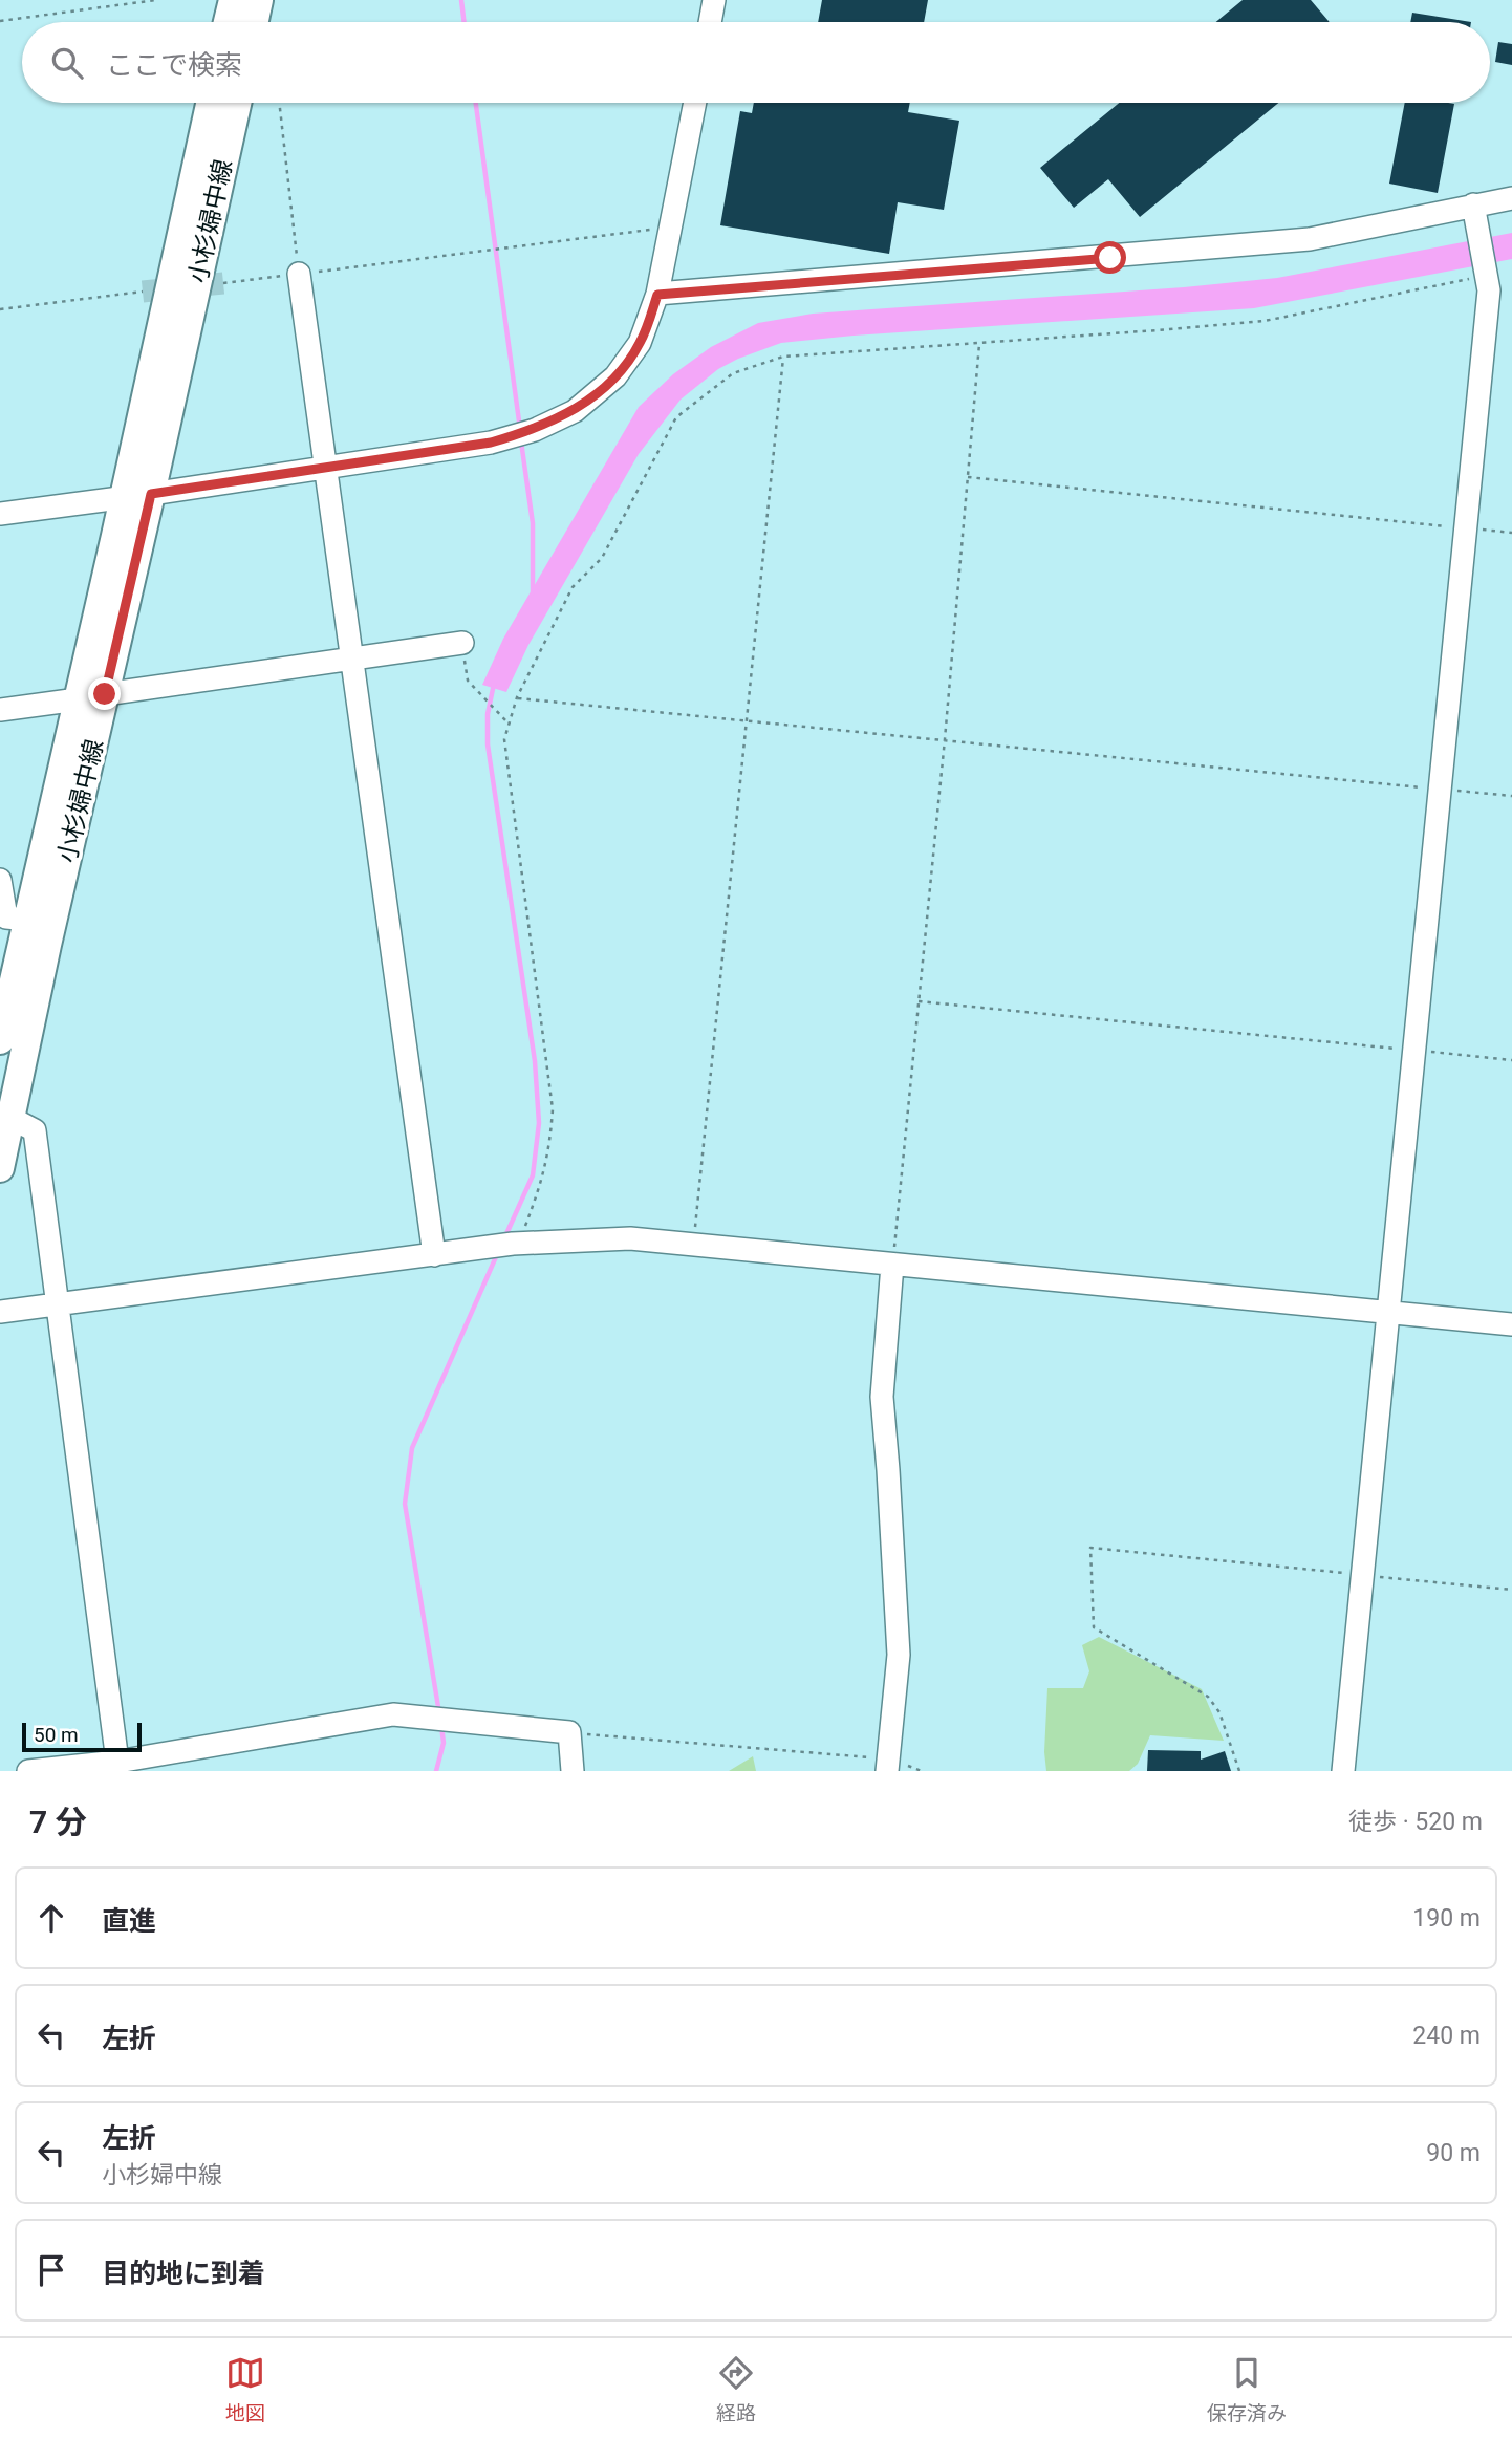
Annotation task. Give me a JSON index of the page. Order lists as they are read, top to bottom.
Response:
{
  "streets": {
    "main road": ["小杉婦中線"]
  },
  "scale_bar": "50 m",
  "page": {
    "search": "ここで検索",
    "scale": "50 m",
    "heading": ["7 分", "徒歩 · 520 m"],
    "list": [
      ["直進", "190 m"],
      ["左折", "240 m"],
      ["左折", "小杉婦中線", "90 m"],
      "目的地に到着"
    ],
    "nav": ["地図", "経路", "保存済み"]
  }
}
